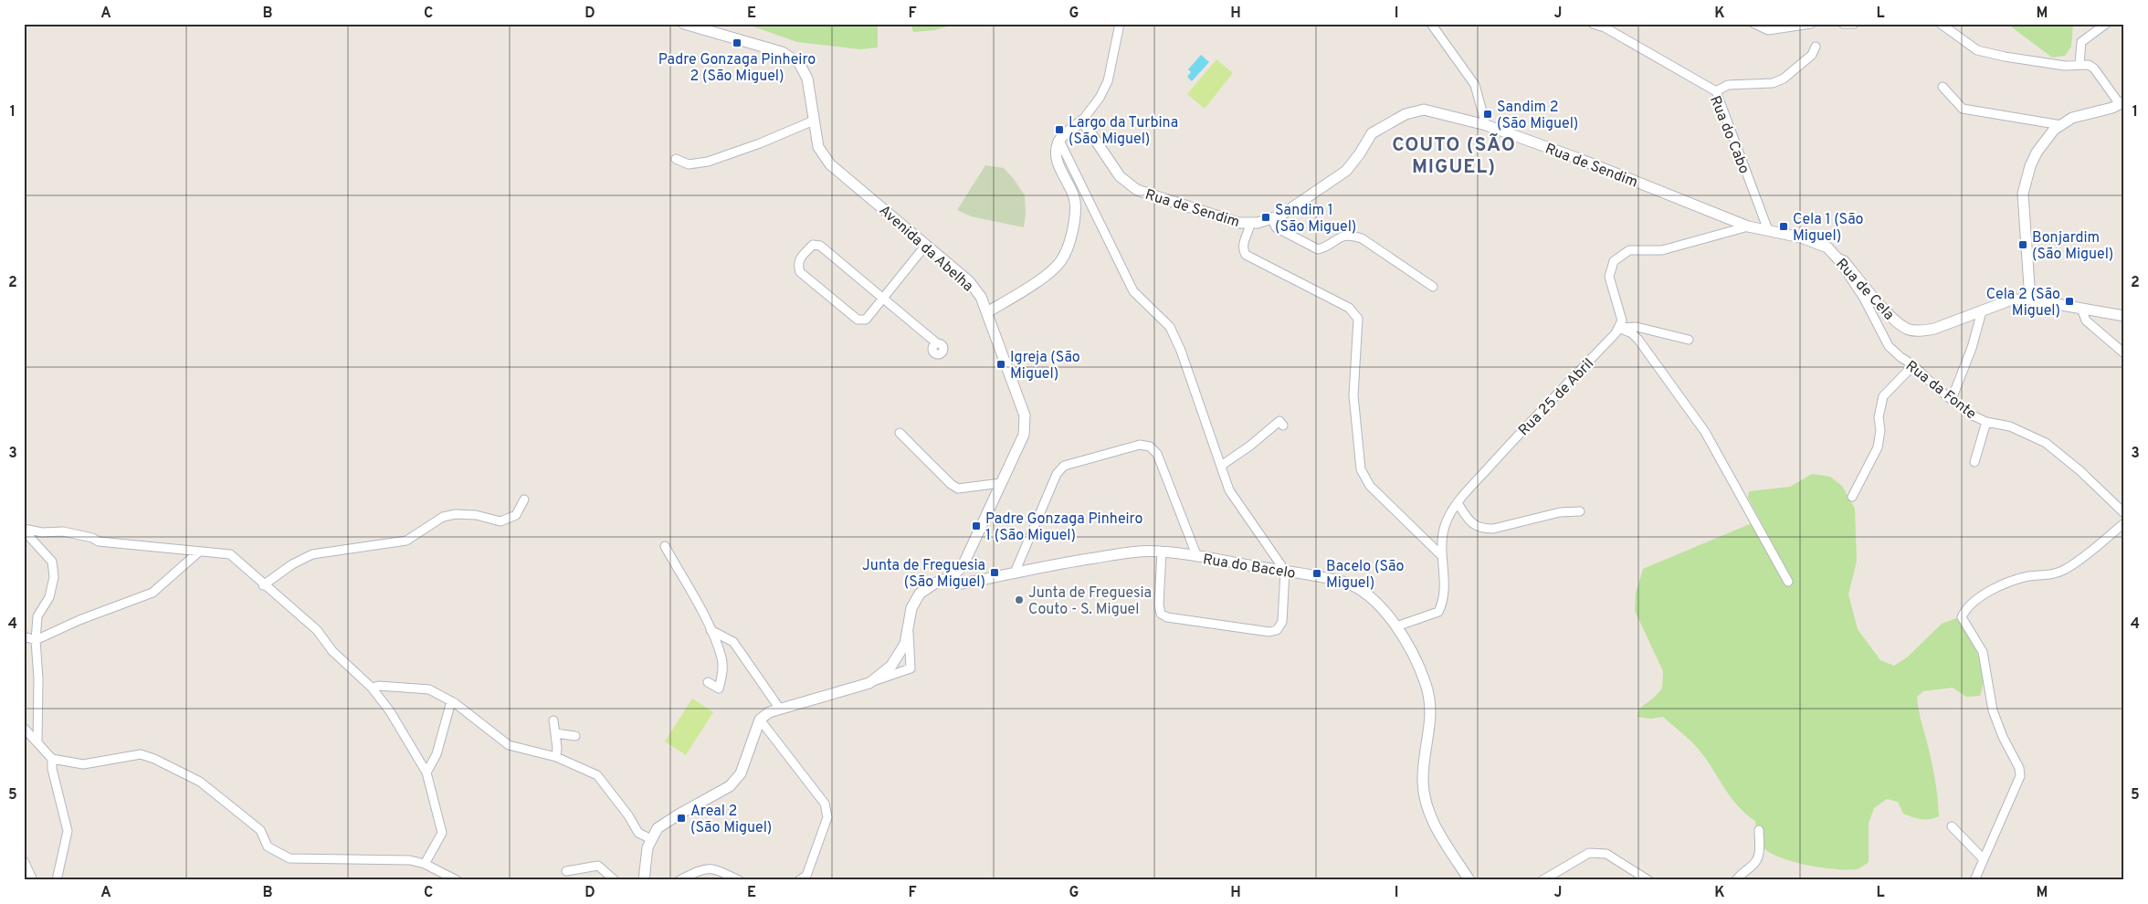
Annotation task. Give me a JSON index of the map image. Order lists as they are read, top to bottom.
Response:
{
  "streets": {
    "street": [
      "Rua do Cabo",
      "Rua de Sendim",
      "Avenida da Abelha",
      "Rua de Cela",
      "Rua da Fonte",
      "Rua 25 de Abril",
      "Rua do Bacelo"
    ]
  },
  "crossings": [
    ["Rua do Cabo", "Rua de Sendim"],
    ["Rua do Cabo", "Rua de Cela"],
    ["Rua de Sendim", "Rua de Cela"],
    ["Avenida da Abelha", "Rua do Bacelo"],
    ["Rua de Cela", "Rua da Fonte"],
    ["Rua 25 de Abril", "Rua do Bacelo"]
  ],
  "districts": ["COUTO (SÃO MIGUEL)"],
  "places": {
    "transit": [
      "Padre Gonzaga Pinheiro 2 (São Miguel)",
      "Sandim 2 (São Miguel)",
      "Largo da Turbina (São Miguel)",
      "Sandim 1 (São Miguel)",
      "Cela 1 (São Miguel)",
      "Bonjardim (São Miguel)",
      "Cela 2 (São Miguel)",
      "Igreja (São Miguel)",
      "Padre Gonzaga Pinheiro 1 (São Miguel)",
      "Junta de Freguesia (São Miguel)",
      "Bacelo (São Miguel)",
      "Areal 2 (São Miguel)"
    ],
    "other": ["Junta de Freguesia Couto - S. Miguel"]
  },
  "grid": {
    "columns": [
      "A",
      "B",
      "C",
      "D",
      "E",
      "F",
      "G",
      "H",
      "I",
      "J",
      "K",
      "L",
      "M"
    ],
    "rows": [
      "1",
      "2",
      "3",
      "4",
      "5"
    ]
  }
}
